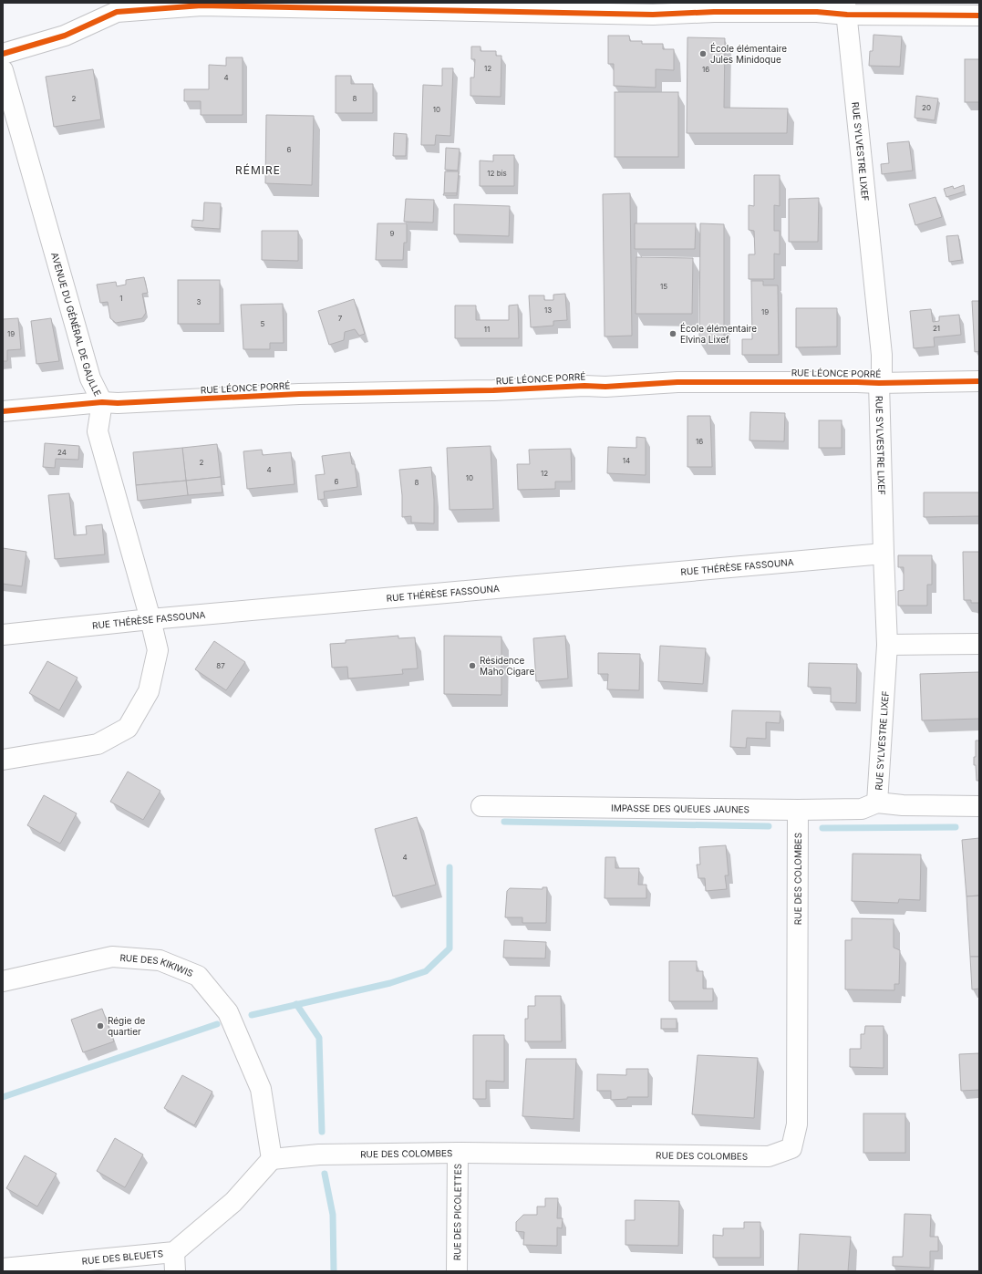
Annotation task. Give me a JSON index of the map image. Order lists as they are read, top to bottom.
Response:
{
  "streets": {
    "street": [
      "RUE SYLVESTRE LIXEF",
      "AVENUE DU GÉNÉRAL DE GAULLE",
      "RUE LÉONCE PORRÉ",
      "RUE THÉRÈSE FASSOUNA",
      "IMPASSE DES QUEUES JAUNES",
      "RUE DES COLOMBES",
      "RUE DES KIKIWIS",
      "RUE DES PICOLETTES",
      "RUE DES BLEUETS"
    ]
  },
  "crossings": [
    ["RUE SYLVESTRE LIXEF", "RUE LÉONCE PORRÉ"],
    ["RUE SYLVESTRE LIXEF", "RUE THÉRÈSE FASSOUNA"],
    ["RUE SYLVESTRE LIXEF", "IMPASSE DES QUEUES JAUNES"],
    ["AVENUE DU GÉNÉRAL DE GAULLE", "RUE LÉONCE PORRÉ"],
    ["AVENUE DU GÉNÉRAL DE GAULLE", "RUE THÉRÈSE FASSOUNA"],
    ["IMPASSE DES QUEUES JAUNES", "RUE DES COLOMBES"],
    ["RUE DES COLOMBES", "RUE DES KIKIWIS"],
    ["RUE DES COLOMBES", "RUE DES PICOLETTES"],
    ["RUE DES COLOMBES", "RUE DES BLEUETS"],
    ["RUE DES KIKIWIS", "RUE DES BLEUETS"]
  ],
  "districts": ["RÉMIRE"],
  "places": [
    "École élémentaire Jules Minidoque",
    "École élémentaire Elvina Lixef",
    "Résidence Maho Cigare",
    "Régie de quartier"
  ],
  "house_numbers": [
    "12",
    "16",
    "4",
    "2",
    "8",
    "20",
    "10",
    "6",
    "12 bis",
    "9",
    "15",
    "1",
    "3",
    "13",
    "19",
    "7",
    "5",
    "21",
    "11",
    "19",
    "16",
    "24",
    "14",
    "2",
    "4",
    "12",
    "10",
    "6",
    "8",
    "87",
    "4"
  ]
}
